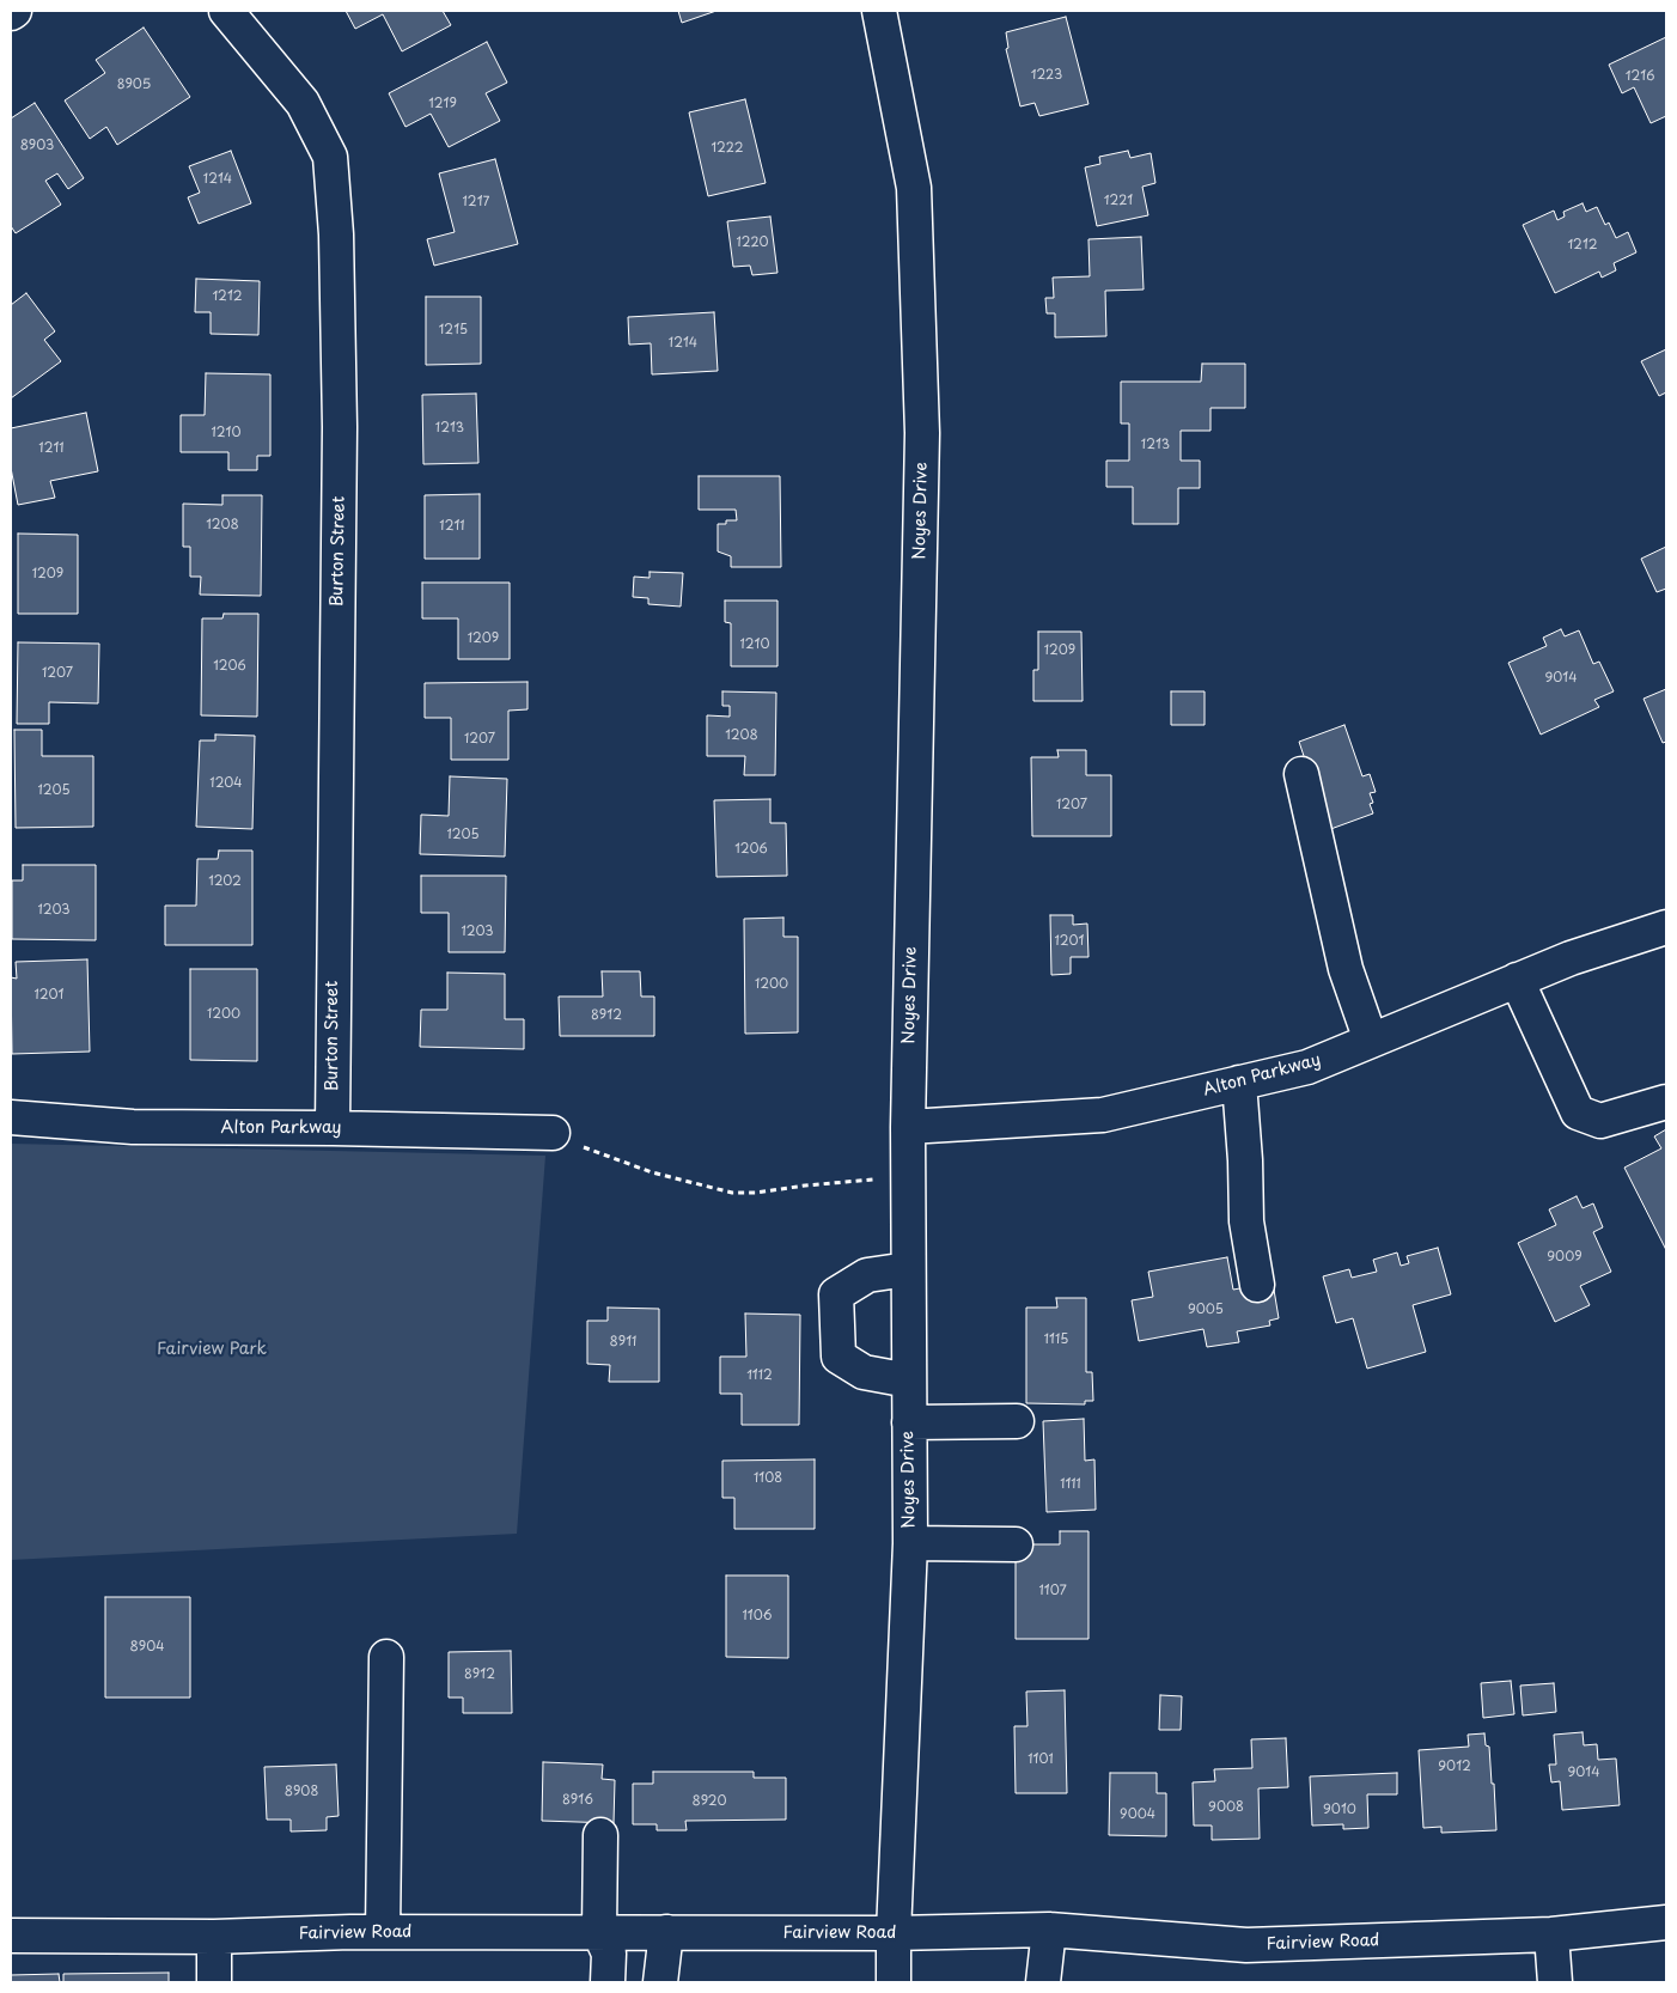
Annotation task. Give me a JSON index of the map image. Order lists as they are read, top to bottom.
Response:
{
  "streets": {
    "street": [
      "Noyes Drive",
      "Burton Street",
      "Alton Parkway",
      "Fairview Road"
    ]
  },
  "crossings": [
    ["Noyes Drive", "Alton Parkway"],
    ["Noyes Drive", "Fairview Road"],
    ["Burton Street", "Alton Parkway"]
  ],
  "parks": ["Fairview Park"],
  "house_numbers": [
    "1223",
    "1216",
    "8905",
    "1219",
    "8903",
    "1222",
    "1214",
    "1221",
    "1217",
    "1220",
    "1212",
    "1212",
    "1215",
    "1214",
    "1213",
    "1210",
    "1213",
    "1211",
    "1208",
    "1211",
    "1209",
    "1209",
    "1210",
    "1209",
    "1206",
    "1207",
    "9014",
    "1208",
    "1207",
    "1204",
    "1205",
    "1207",
    "1205",
    "1206",
    "1202",
    "1203",
    "1203",
    "1201",
    "1200",
    "1201",
    "1200",
    "8912",
    "9009",
    "9005",
    "1115",
    "8911",
    "1112",
    "1108",
    "1111",
    "1107",
    "1106",
    "8904",
    "8912",
    "1101",
    "9012",
    "9014",
    "8908",
    "8916",
    "8920",
    "9008",
    "9010",
    "9004"
  ]
}
